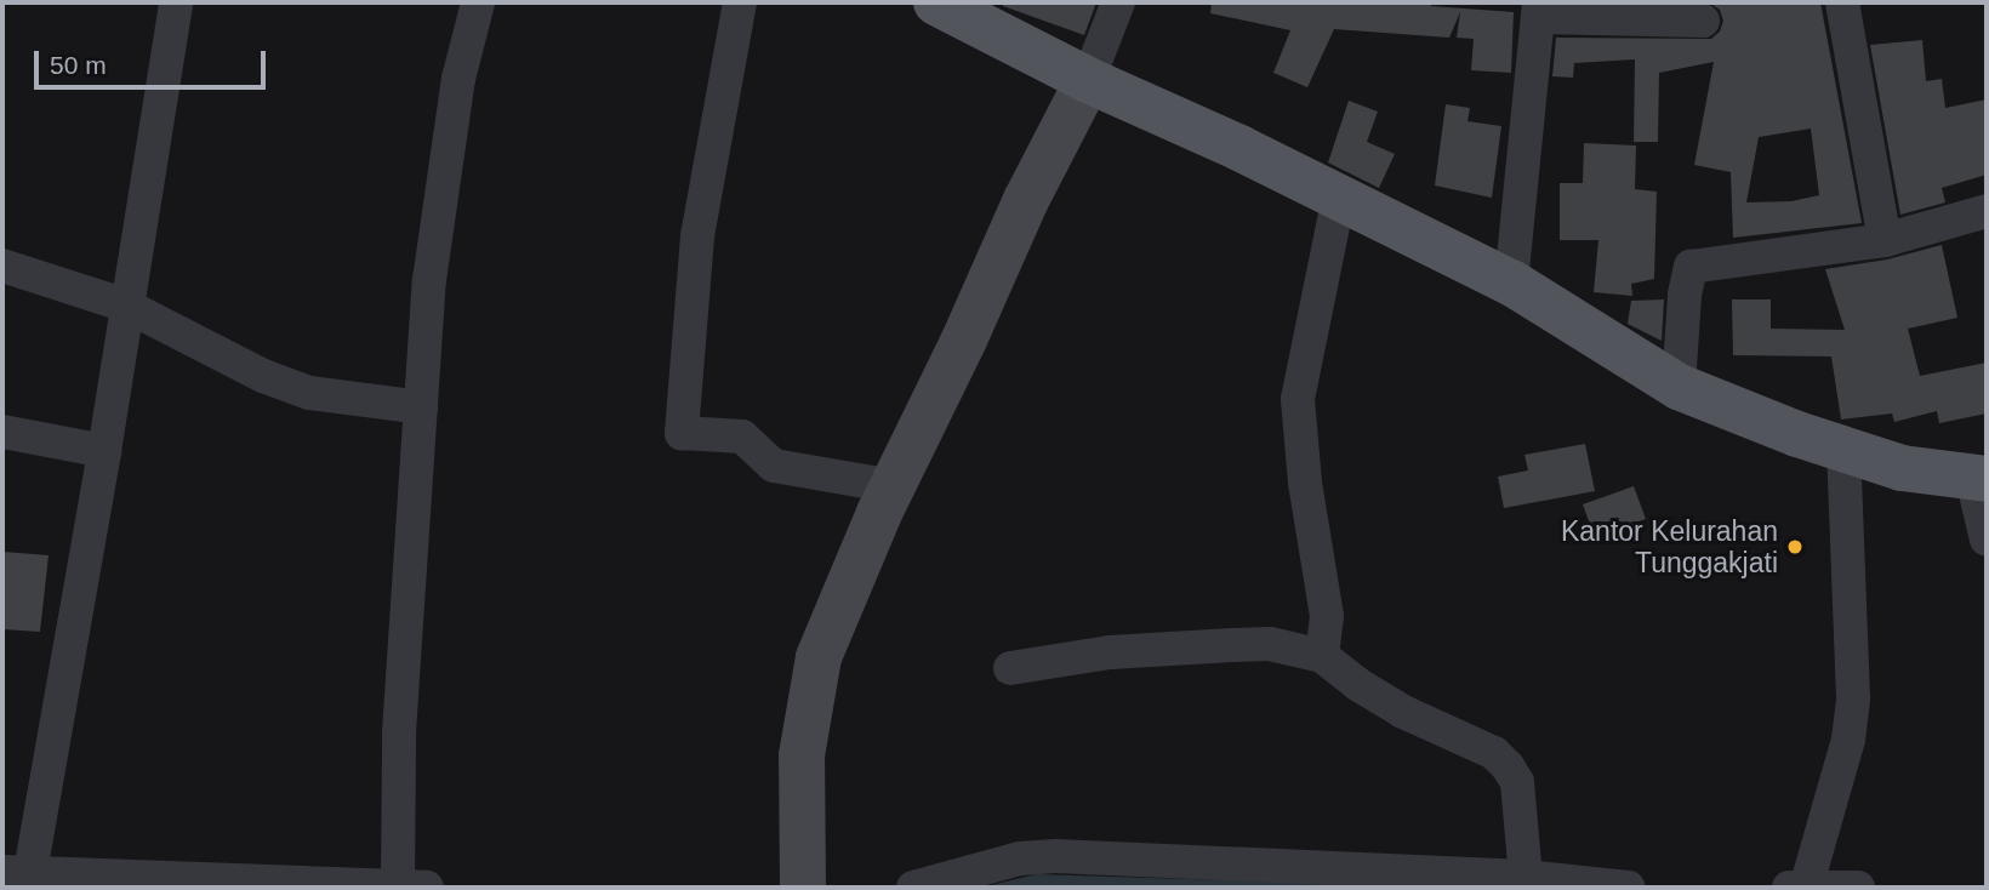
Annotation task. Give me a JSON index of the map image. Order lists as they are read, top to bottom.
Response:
{
  "places": ["Kantor Kelurahan Tunggakjati"],
  "scale_bar": "50 m"
}
